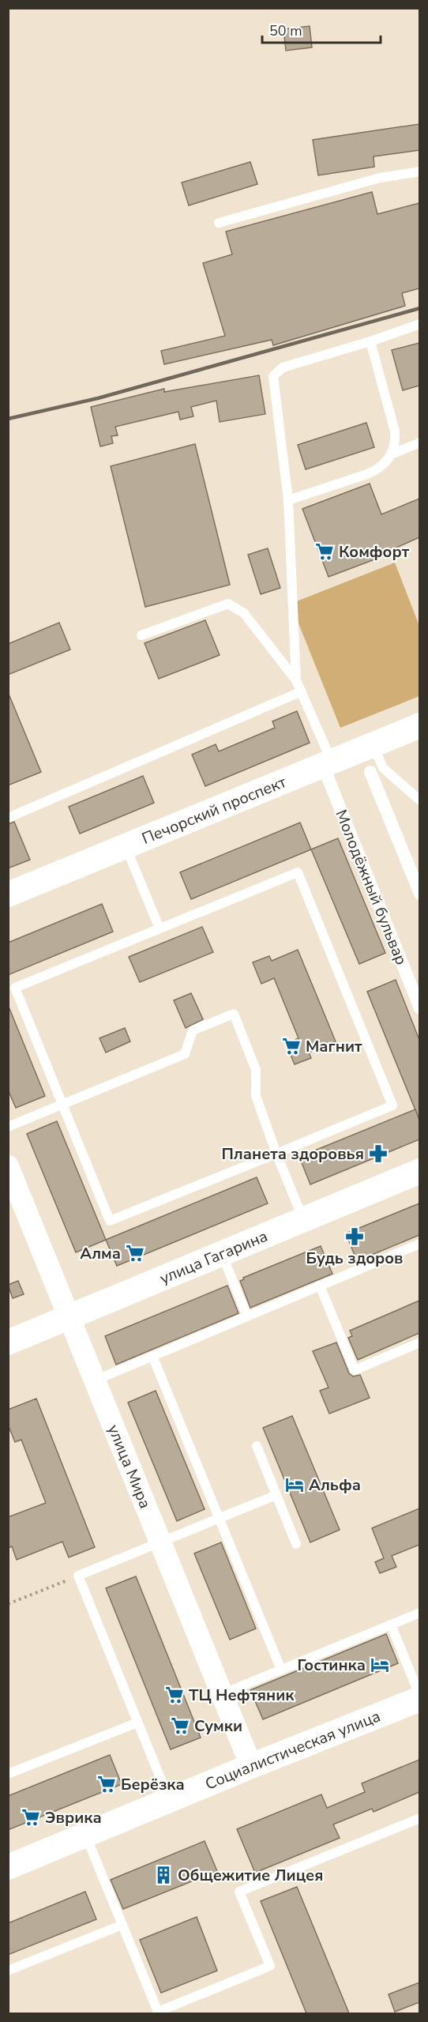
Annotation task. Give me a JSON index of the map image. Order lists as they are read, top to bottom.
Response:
{
  "streets": {
    "main road": ["Печорский проспект", "улица Гагарина", "Социалистическая улица"],
    "street": ["Молодёжный бульвар", "улица Мира"]
  },
  "crossings": [
    ["Печорский проспект", "Молодёжный бульвар"],
    ["улица Гагарина", "улица Мира"],
    ["улица Мира", "Социалистическая улица"]
  ],
  "places": {
    "supermarket": [
      "Комфорт",
      "Магнит",
      "Алма",
      "ТЦ Нефтяник",
      "Сумки",
      "Берёзка",
      "Эврика"
    ],
    "pharmacy": ["Планета здоровья", "Будь здоров"],
    "hotel": ["Альфа", "Гостинка"],
    "building": ["Общежитие Лицея"]
  },
  "scale_bar": "50 m"
}
